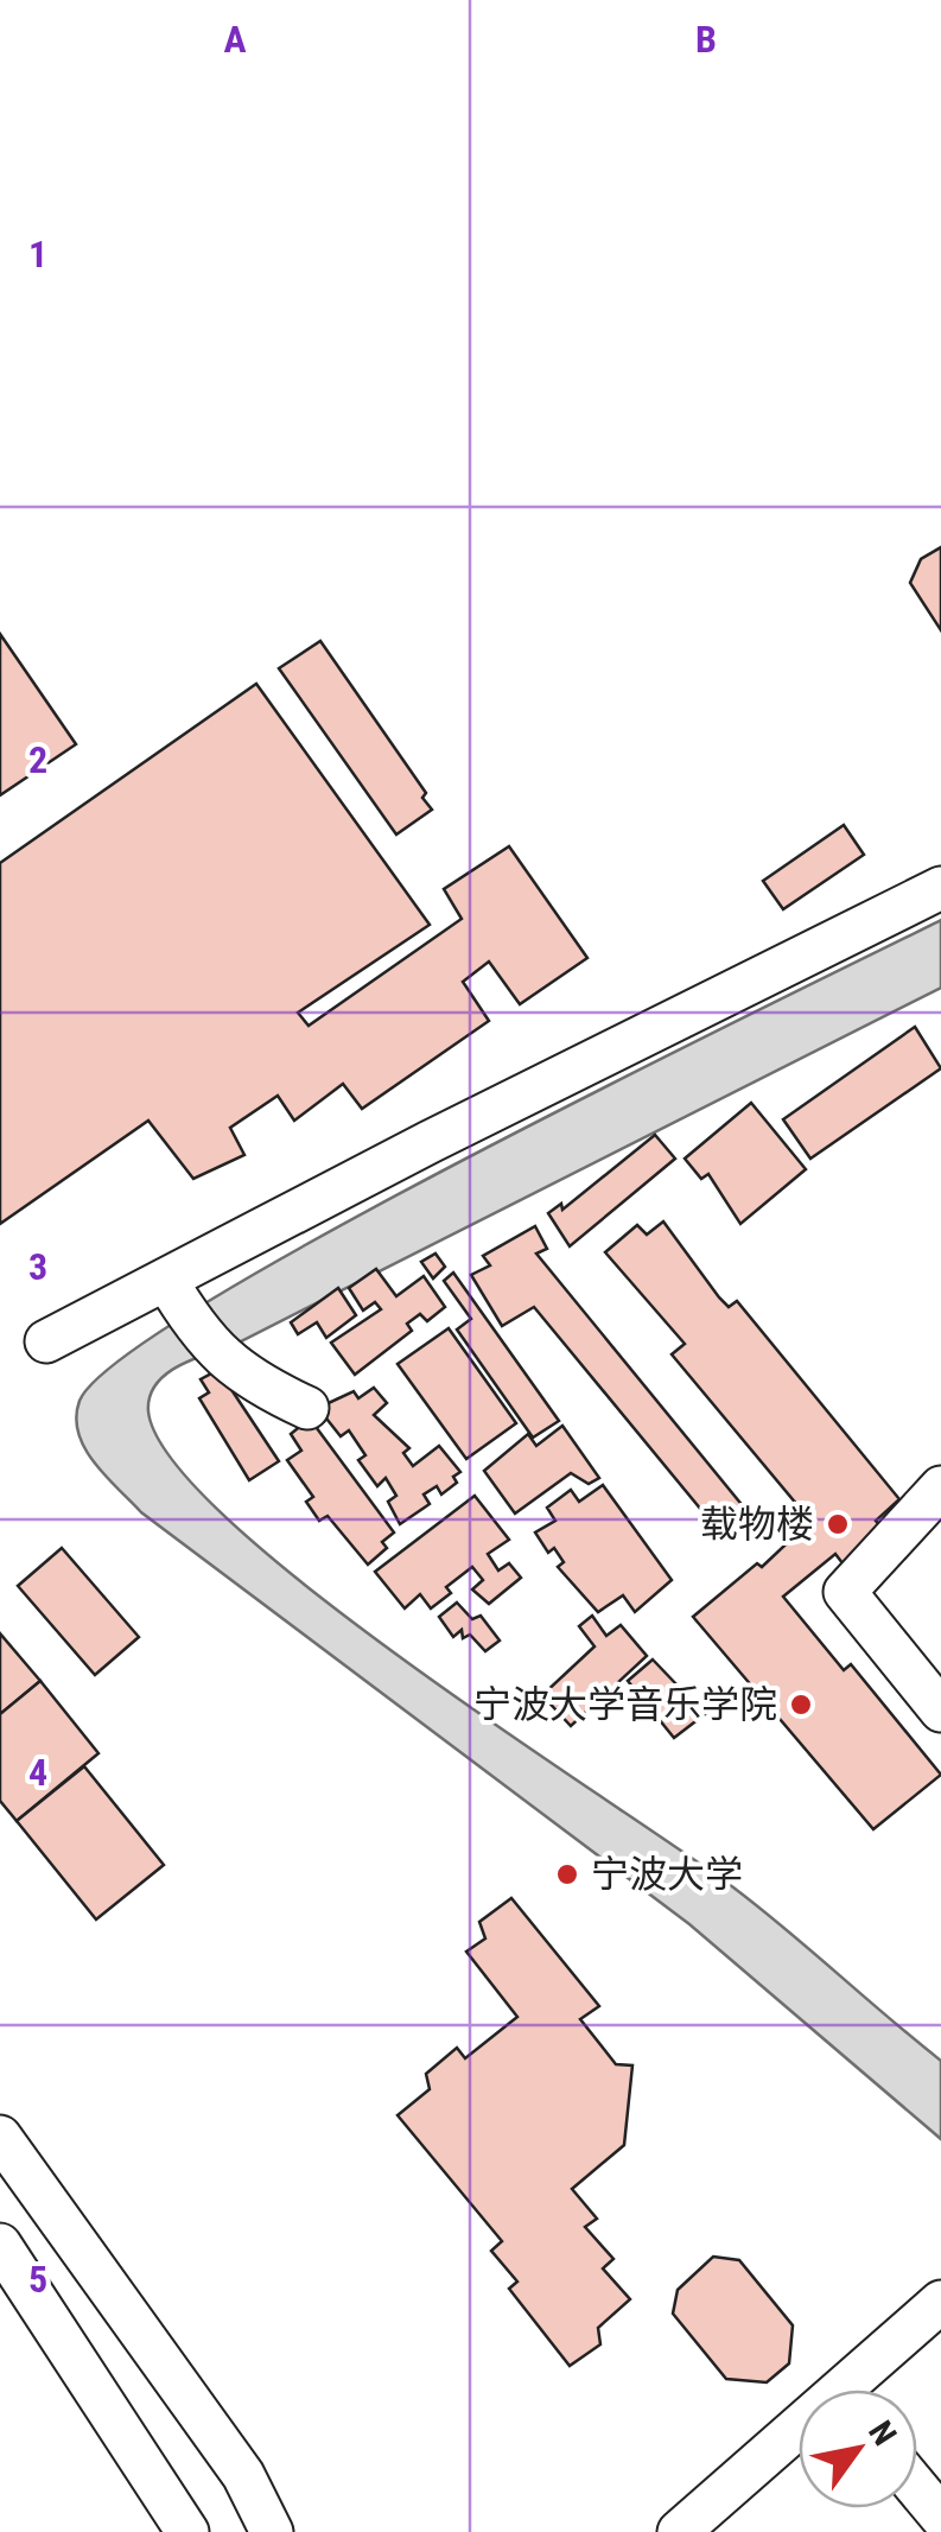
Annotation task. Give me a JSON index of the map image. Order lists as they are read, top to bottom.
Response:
{
  "places": ["载物楼", "宁波大学音乐学院", "宁波大学"],
  "north": "top right",
  "grid": {
    "columns": ["A", "B"],
    "rows": [
      "1",
      "2",
      "3",
      "4",
      "5"
    ]
  }
}
